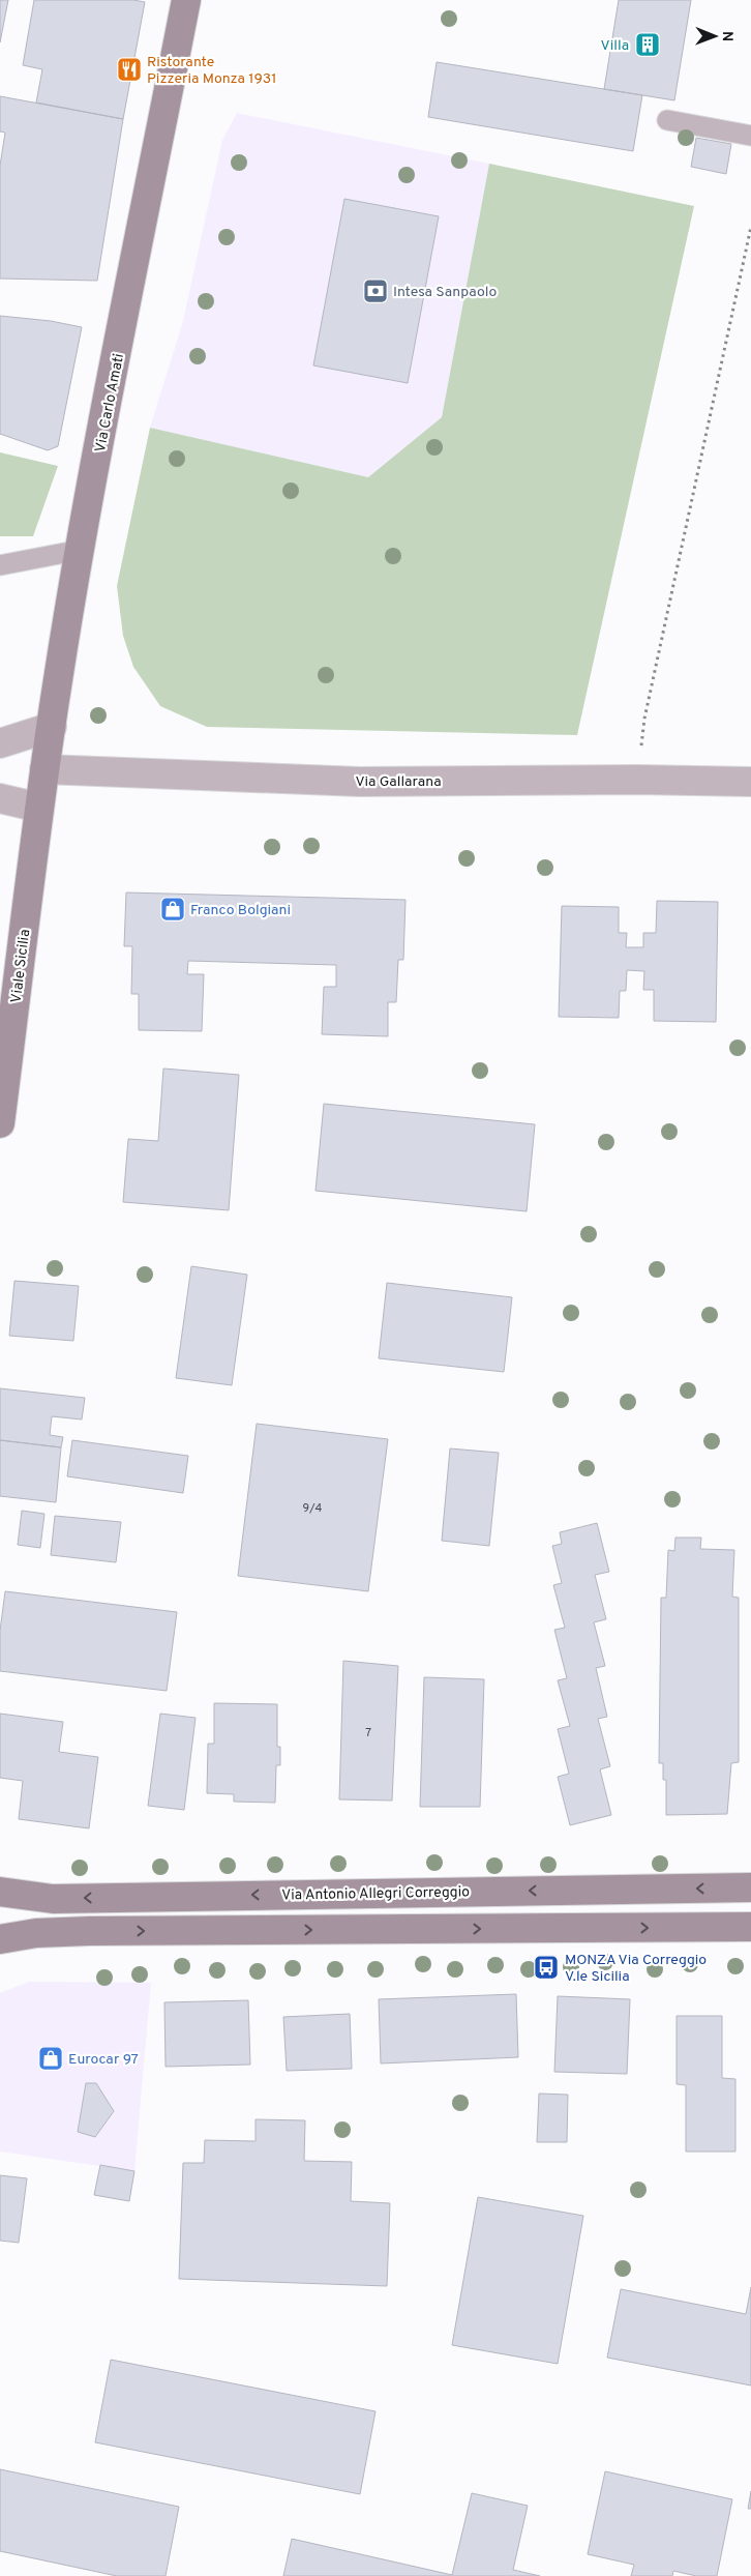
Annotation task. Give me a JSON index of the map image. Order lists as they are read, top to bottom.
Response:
{
  "streets": {
    "street": [
      "Via Carlo Amati",
      "Via Gallarana",
      "Viale Sicilia",
      "Via Antonio Allegri Correggio"
    ]
  },
  "crossings": [
    ["Via Carlo Amati", "Via Gallarana"],
    ["Via Carlo Amati", "Viale Sicilia"]
  ],
  "places": {
    "building": ["Villa"],
    "restaurant": ["Ristorante Pizzeria Monza 1931"],
    "bank": ["Intesa Sanpaolo"],
    "shop": ["Franco Bolgiani", "Eurocar 97"],
    "bus stop": ["MONZA Via Correggio V.le Sicilia"]
  },
  "house_numbers": ["9/4", "7"],
  "north": "right"
}
